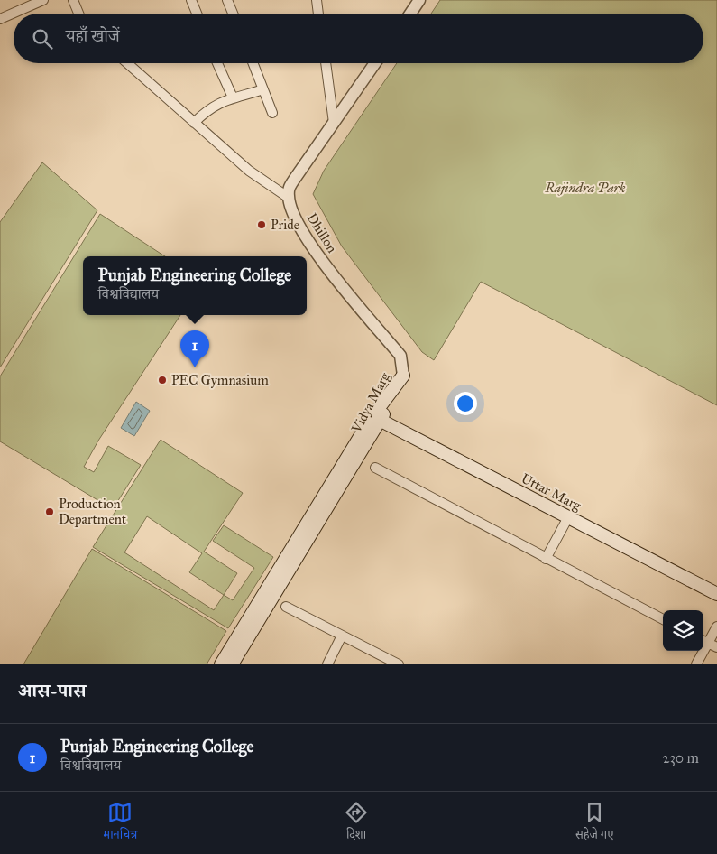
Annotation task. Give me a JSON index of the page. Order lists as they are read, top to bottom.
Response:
{
  "streets": {
    "main road": ["Vidya Marg", "Uttar Marg"],
    "street": ["Dhillon"]
  },
  "crossings": [
    ["Dhillon", "Vidya Marg"],
    ["Vidya Marg", "Uttar Marg"]
  ],
  "parks": ["Rajindra Park"],
  "places": ["Pride", "PEC Gymnasium", "Production Department"],
  "page": {
    "search": "यहाँ खोजें",
    "popup": ["Punjab Engineering College", "विश्वविद्यालय"],
    "pins": "1",
    "heading": "आस-पास",
    "list": [
      {
        "mark": "1",
        "name": "Punjab Engineering College",
        "note": "विश्वविद्यालय",
        "value": "230 m"
      }
    ],
    "nav": ["मानचित्र", "दिशा", "सहेजे गए"]
  }
}
